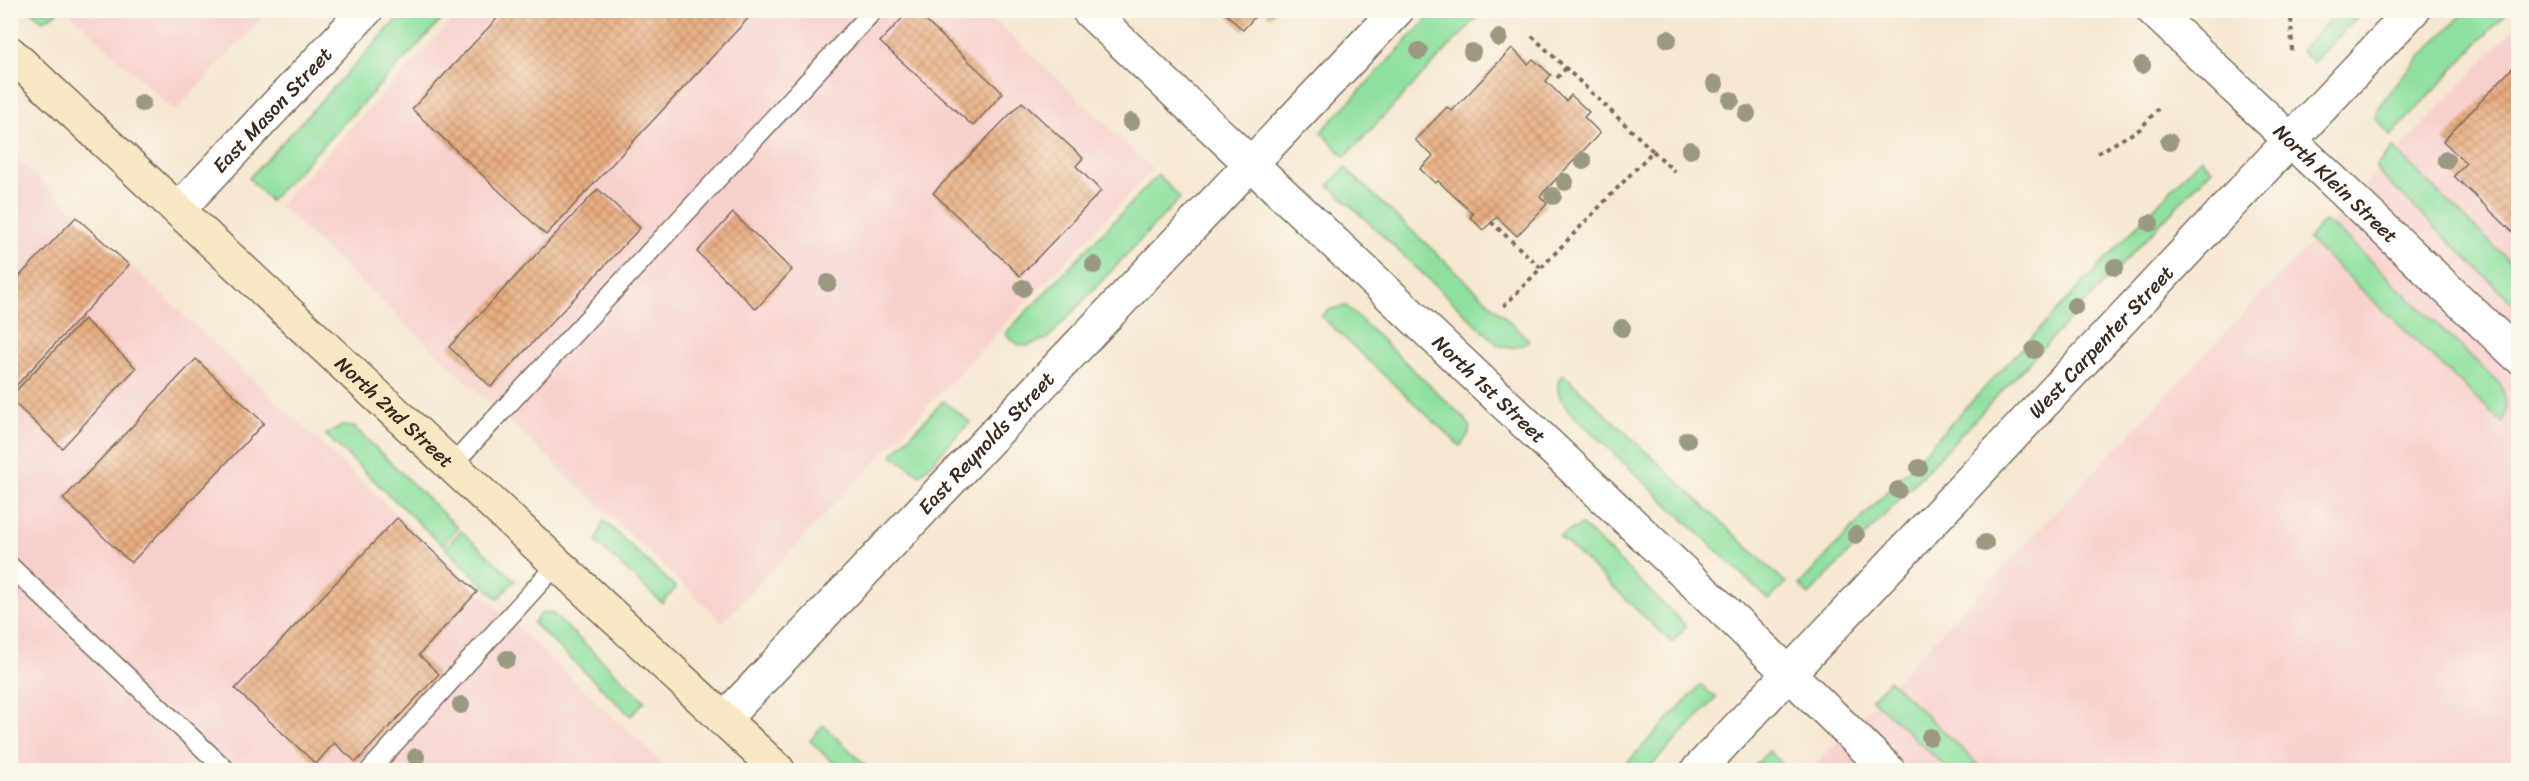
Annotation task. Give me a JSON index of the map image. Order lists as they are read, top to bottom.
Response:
{
  "streets": {
    "main road": ["North 2nd Street"],
    "street": [
      "East Mason Street",
      "North Klein Street",
      "West Carpenter Street",
      "North 1st Street",
      "East Reynolds Street"
    ]
  },
  "crossings": [
    ["East Mason Street", "North 2nd Street"],
    ["North Klein Street", "West Carpenter Street"],
    ["West Carpenter Street", "North 1st Street"],
    ["North 1st Street", "East Reynolds Street"],
    ["North 2nd Street", "East Reynolds Street"]
  ]
}
